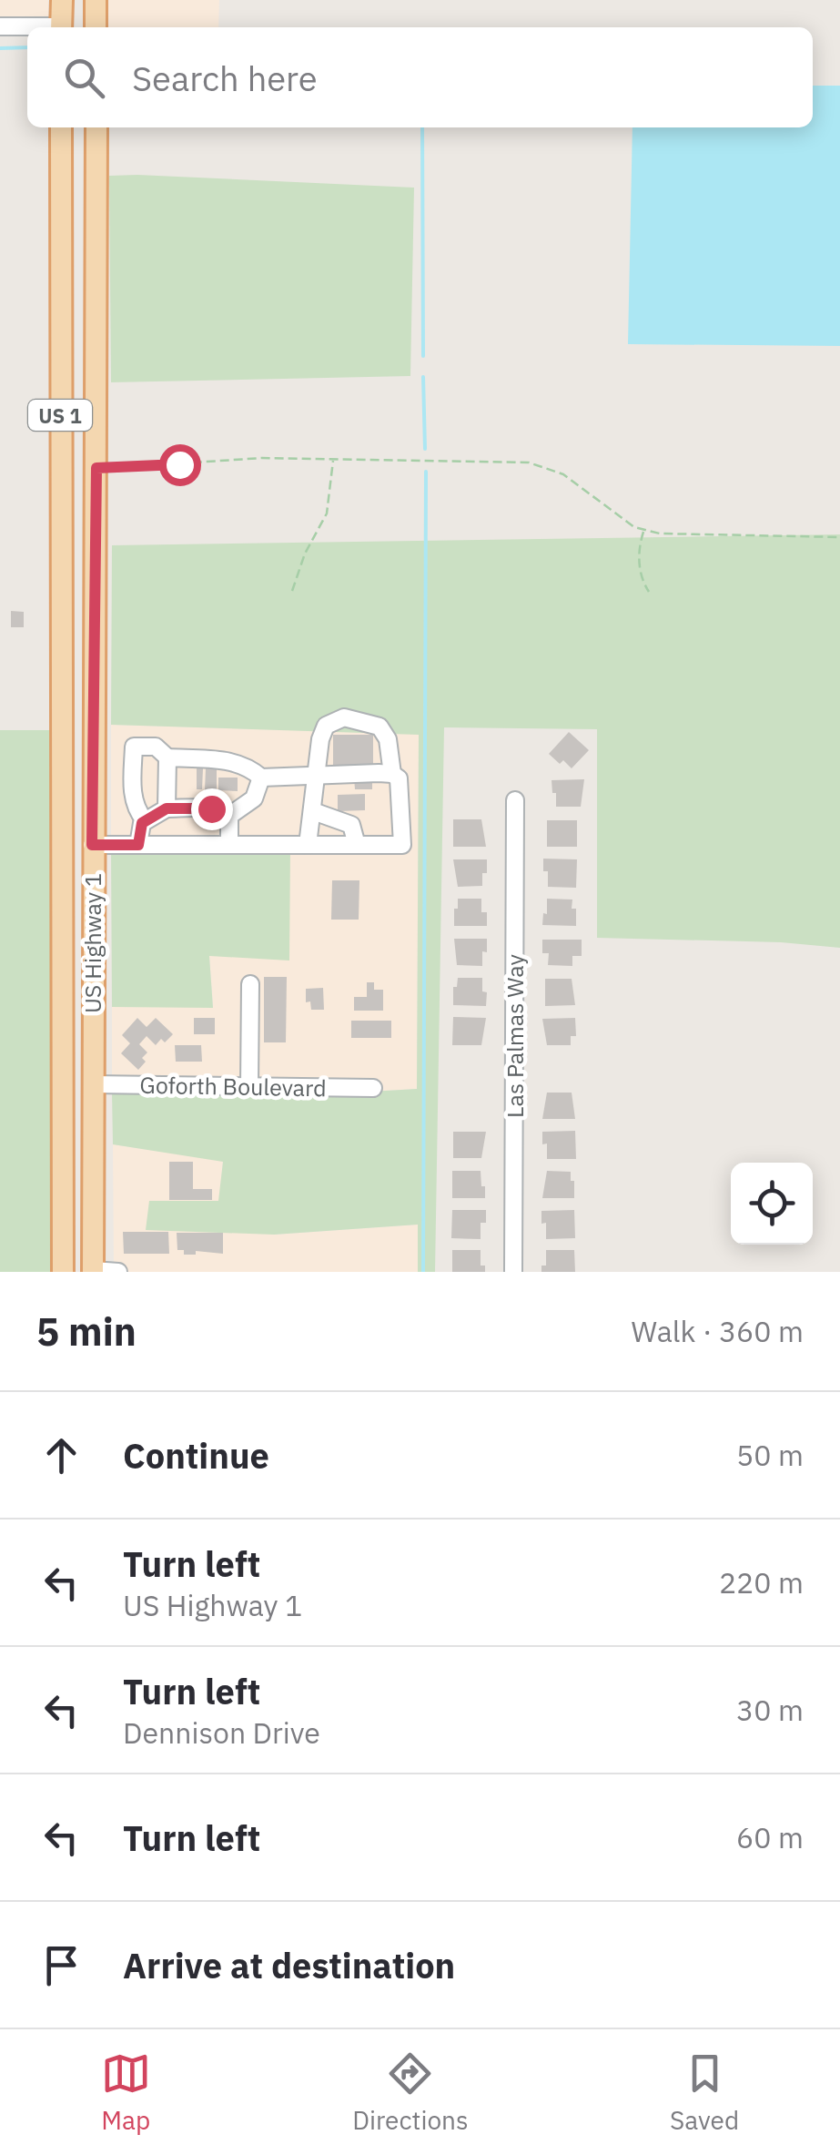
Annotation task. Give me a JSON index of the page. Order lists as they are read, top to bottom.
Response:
{
  "streets": {
    "main road": ["US 1", "US Highway 1"],
    "street": ["Las Palmas Way", "Goforth Boulevard"]
  },
  "crossings": [
    ["US Highway 1", "Goforth Boulevard"]
  ],
  "page": {
    "search": "Search here",
    "heading": ["5 min", "Walk · 360 m"],
    "list": [
      ["Continue", "50 m"],
      ["Turn left", "US Highway 1", "220 m"],
      ["Turn left", "Dennison Drive", "30 m"],
      ["Turn left", "60 m"],
      "Arrive at destination"
    ],
    "nav": ["Map", "Directions", "Saved"]
  }
}
